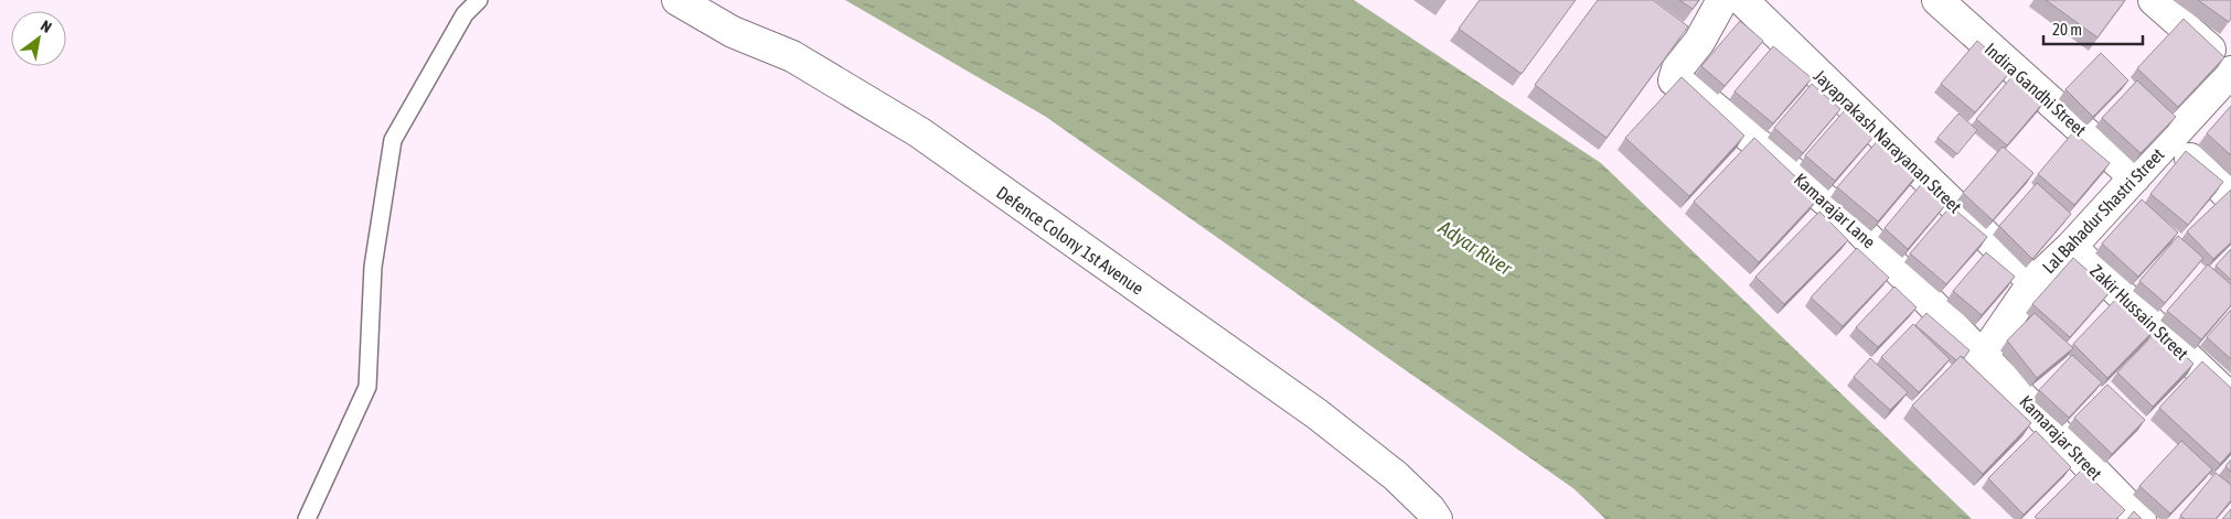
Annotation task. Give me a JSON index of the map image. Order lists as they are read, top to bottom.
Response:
{
  "streets": {
    "street": [
      "Indira Gandhi Street",
      "Jayaprakash Narayanan Street",
      "Kamarajar Lane",
      "Lal Bahadur Shastri Street",
      "Defence Colony 1st Avenue",
      "Zakir Hussain Street",
      "Kamarajar Street"
    ]
  },
  "crossings": [
    ["Indira Gandhi Street", "Lal Bahadur Shastri Street"],
    ["Jayaprakash Narayanan Street", "Lal Bahadur Shastri Street"],
    ["Kamarajar Lane", "Lal Bahadur Shastri Street"],
    ["Kamarajar Lane", "Kamarajar Street"],
    ["Lal Bahadur Shastri Street", "Zakir Hussain Street"],
    ["Lal Bahadur Shastri Street", "Kamarajar Street"]
  ],
  "water": ["Adyar River"],
  "scale_bar": "20 m",
  "north": "top right"
}
